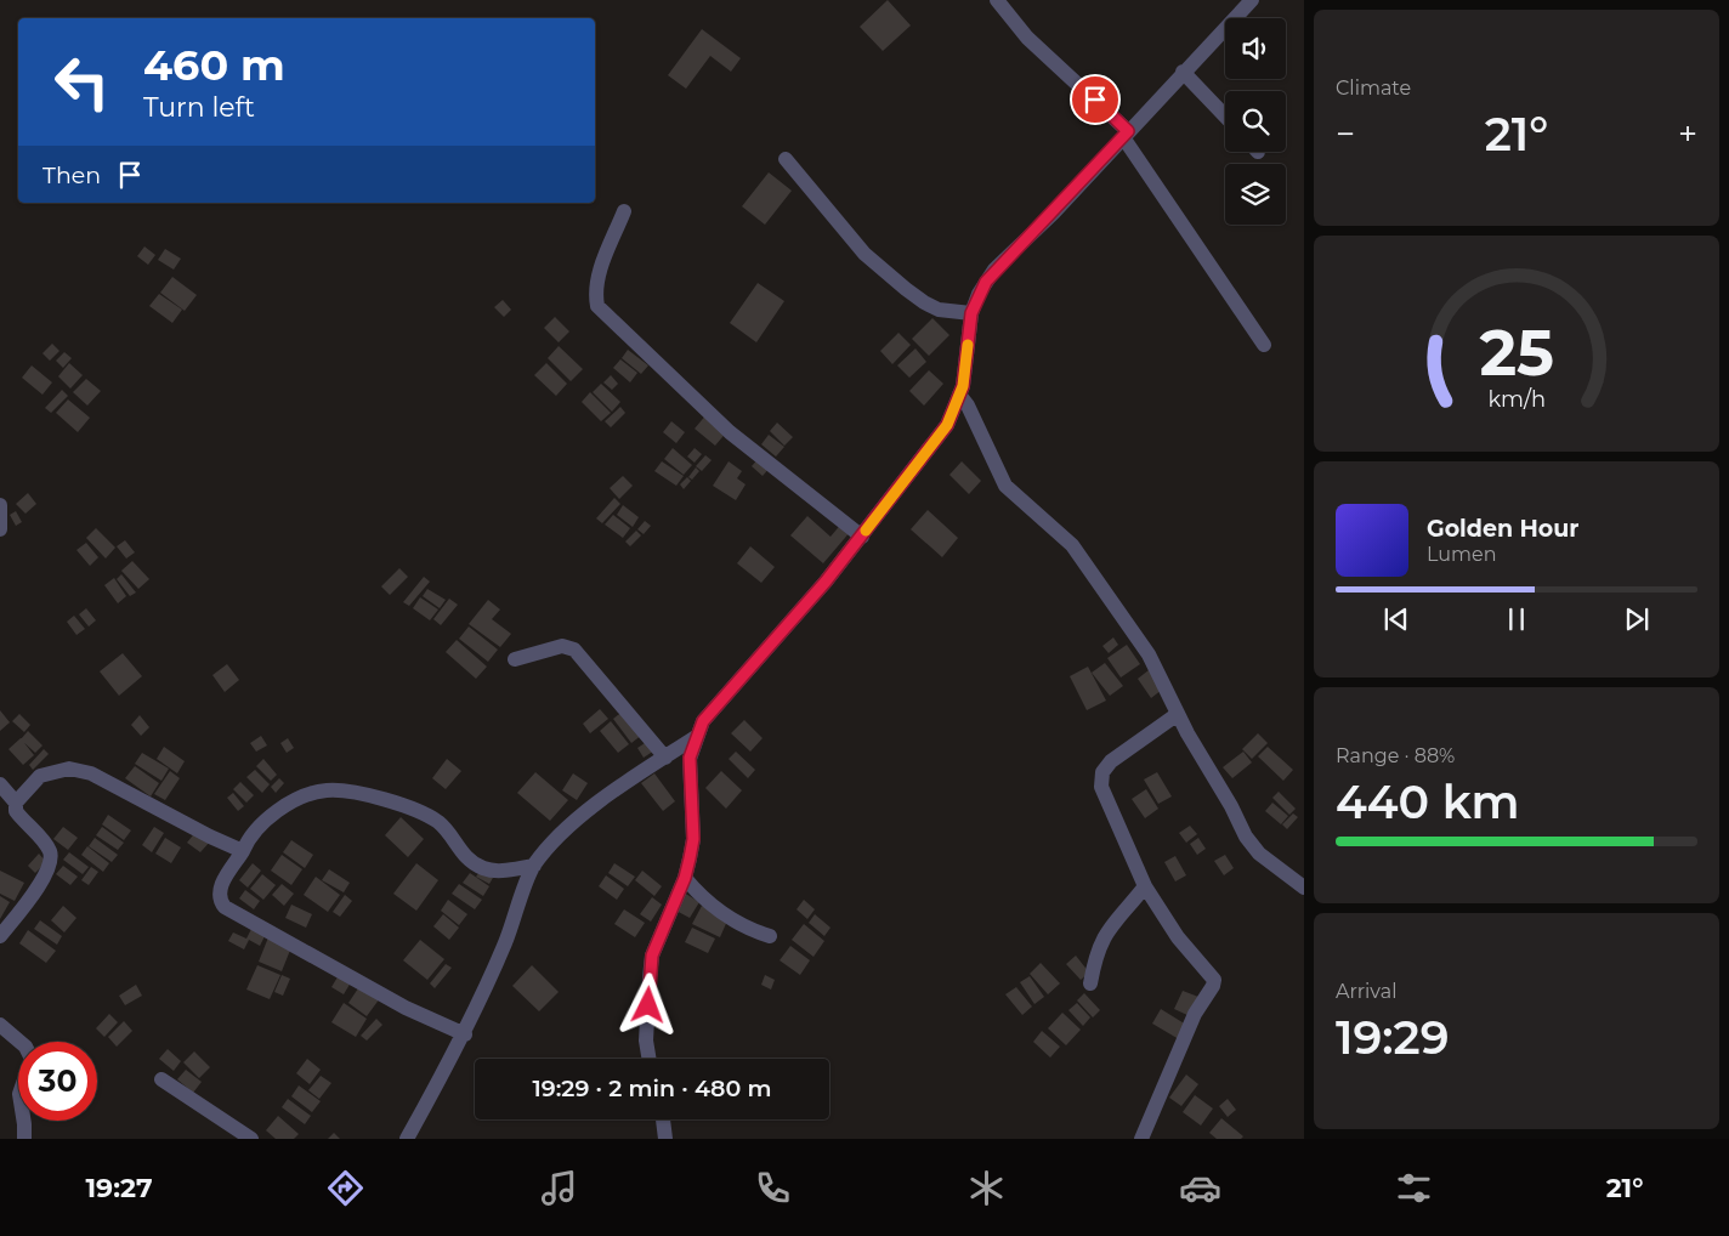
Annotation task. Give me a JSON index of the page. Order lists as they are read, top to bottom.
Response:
{
  "page": {
    "tile": [
      "Climate",
      ["Range · 88%", "440 km"],
      ["Arrival", "19:29"]
    ],
    "turn": ["460 m", "Turn left"],
    "heat": ["−", "21°", "+"],
    "then": "Then",
    "song": ["Golden Hour", "Lumen"],
    "limit": "30",
    "trip": "19:29 · 2 min · 480 m",
    "tabs": ["19:27", "21°"],
    "gauge": ["25", "km/h"]
  }
}
